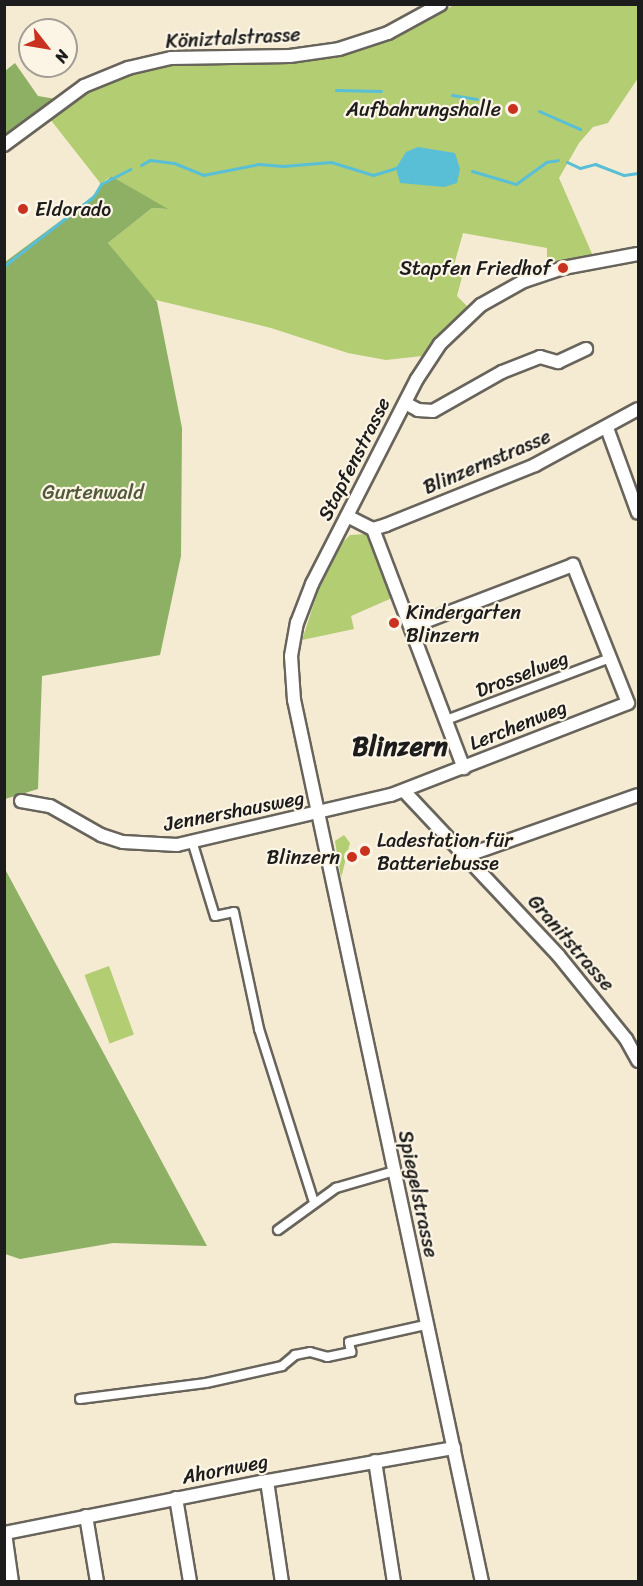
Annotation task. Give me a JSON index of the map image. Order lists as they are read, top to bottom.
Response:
{
  "streets": {
    "street": [
      "Köniztalstrasse",
      "Stapfenstrasse",
      "Blinzernstrasse",
      "Drosselweg",
      "Lerchenweg",
      "Jennershausweg",
      "Granitstrasse",
      "Spiegelstrasse",
      "Ahornweg"
    ]
  },
  "crossings": [
    ["Stapfenstrasse", "Lerchenweg"],
    ["Stapfenstrasse", "Jennershausweg"],
    ["Stapfenstrasse", "Spiegelstrasse"],
    ["Drosselweg", "Lerchenweg"],
    ["Lerchenweg", "Jennershausweg"],
    ["Lerchenweg", "Granitstrasse"],
    ["Lerchenweg", "Spiegelstrasse"],
    ["Jennershausweg", "Spiegelstrasse"],
    ["Spiegelstrasse", "Ahornweg"]
  ],
  "districts": ["Blinzern"],
  "parks": ["Gurtenwald"],
  "places": [
    "Aufbahrungshalle",
    "Eldorado",
    "Stapfen Friedhof",
    "Kindergarten Blinzern",
    "Ladestation für Batteriebusse",
    "Blinzern"
  ],
  "north": "bottom right"
}
